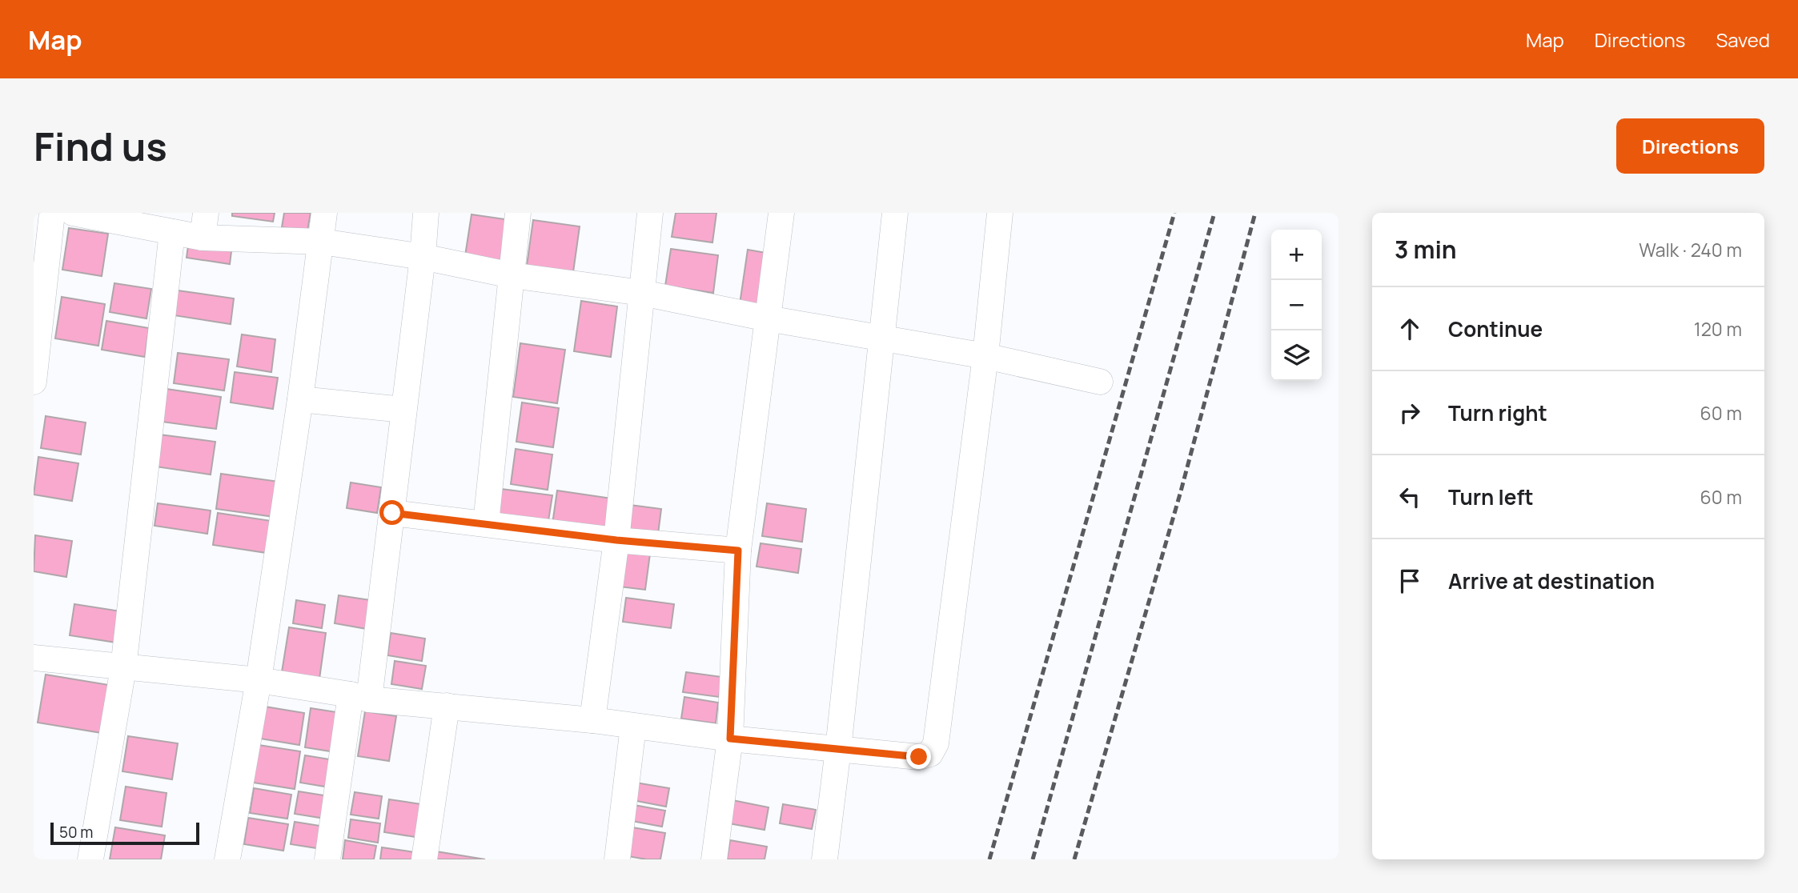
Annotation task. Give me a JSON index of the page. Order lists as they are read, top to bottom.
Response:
{
  "scale_bar": "50 m",
  "page": {
    "header": "Map",
    "nav": ["Map", "Directions", "Saved"],
    "buttons": "Directions",
    "title": "Find us",
    "heading": ["3 min", "Walk · 240 m"],
    "map_buttons": ["+", "−"],
    "list": [
      ["Continue", "120 m"],
      ["Turn right", "60 m"],
      ["Turn left", "60 m"],
      "Arrive at destination"
    ],
    "scale": "50 m"
  }
}
